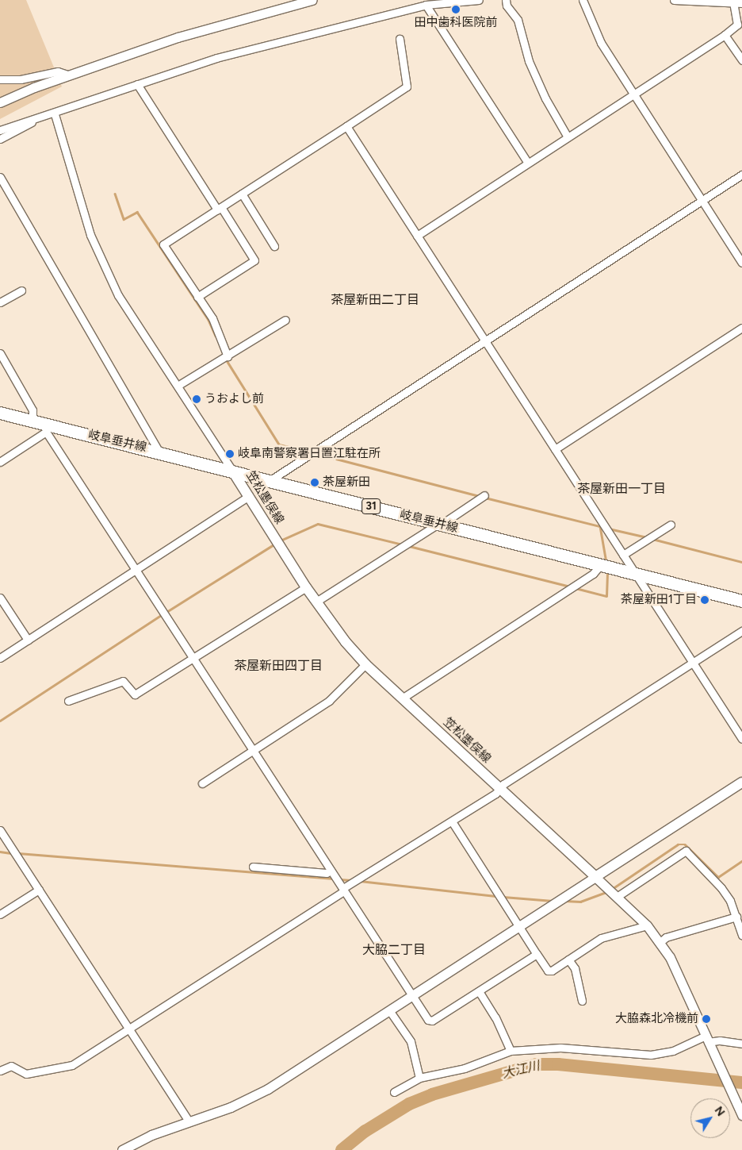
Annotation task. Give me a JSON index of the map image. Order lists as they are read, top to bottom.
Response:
{
  "streets": {
    "main road": ["岐阜垂井線", "笠松墨俣線", "31"]
  },
  "crossings": [
    ["岐阜垂井線", "笠松墨俣線"]
  ],
  "districts": [
    "茶屋新田二丁目",
    "茶屋新田一丁目",
    "茶屋新田四丁目",
    "大脇二丁目"
  ],
  "water": ["大江川"],
  "places": [
    "田中歯科医院前",
    "うおよし前",
    "岐阜南警察署日置江駐在所",
    "茶屋新田",
    "茶屋新田1丁目",
    "大脇森北冷機前"
  ],
  "north": "top right"
}
